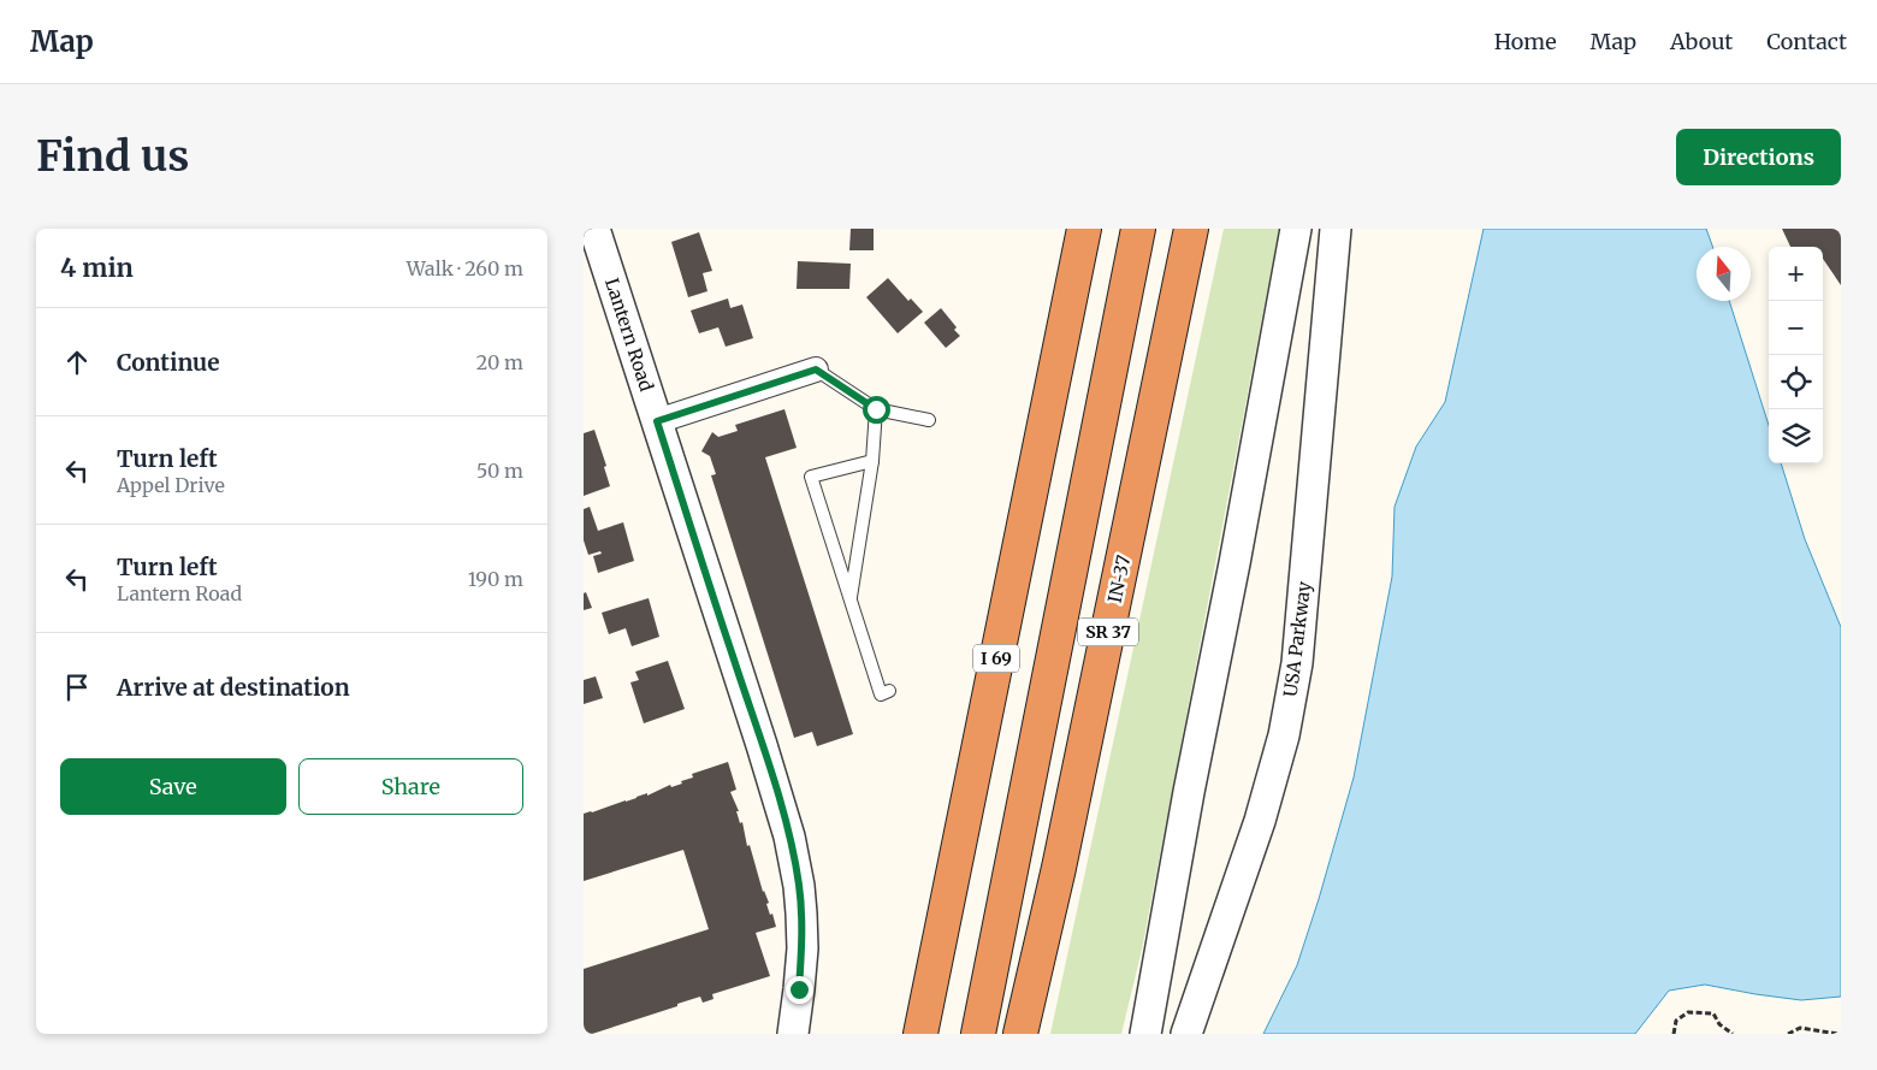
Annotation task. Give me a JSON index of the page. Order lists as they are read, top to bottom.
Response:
{
  "streets": {
    "highway": ["IN-37", "SR 37", "I 69"],
    "street": ["Lantern Road", "USA Parkway"]
  },
  "north": "top",
  "page": {
    "header": "Map",
    "nav": [
      "Home",
      "Map",
      "About",
      "Contact"
    ],
    "buttons": [
      "Directions",
      ["Save", "Share"]
    ],
    "title": "Find us",
    "heading": ["4 min", "Walk · 260 m"],
    "map_buttons": ["+", "−"],
    "list": [
      ["Continue", "20 m"],
      ["Turn left", "Appel Drive", "50 m"],
      ["Turn left", "Lantern Road", "190 m"],
      "Arrive at destination"
    ]
  }
}
